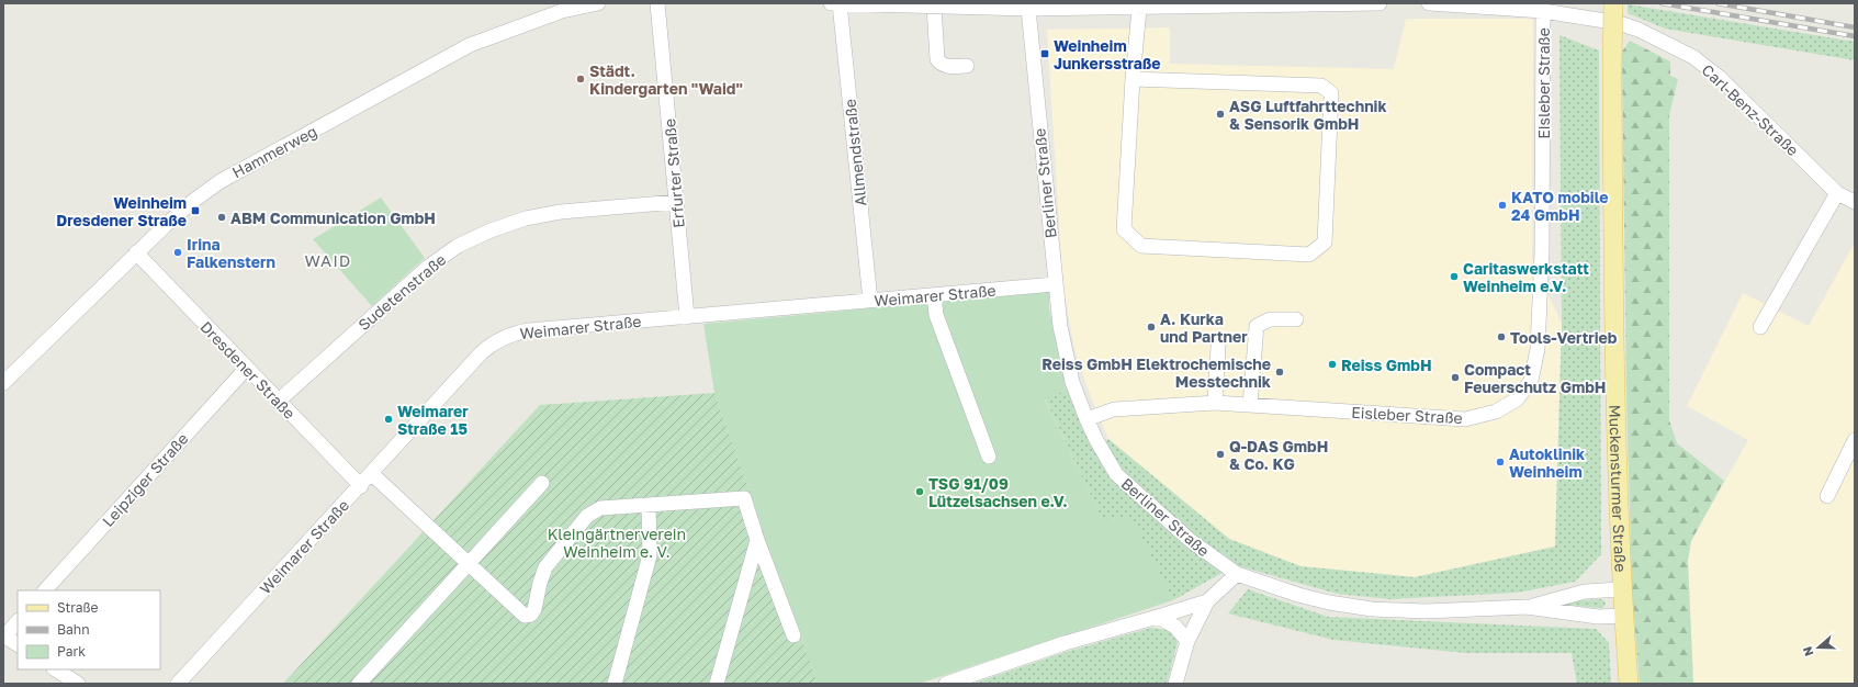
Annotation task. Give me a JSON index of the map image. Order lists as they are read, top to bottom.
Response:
{
  "streets": {
    "main road": ["Muckensturmer Straße"],
    "street": [
      "Eisleber Straße",
      "Carl-Benz-Straße",
      "Hammerweg",
      "Allmendstraße",
      "Erfurter Straße",
      "Berliner Straße",
      "Sudetenstraße",
      "Weimarer Straße",
      "Dresdener Straße",
      "Leipziger Straße"
    ]
  },
  "crossings": [
    ["Eisleber Straße", "Carl-Benz-Straße"],
    ["Eisleber Straße", "Berliner Straße"],
    ["Hammerweg", "Dresdener Straße"],
    ["Allmendstraße", "Weimarer Straße"],
    ["Erfurter Straße", "Sudetenstraße"],
    ["Erfurter Straße", "Weimarer Straße"],
    ["Berliner Straße", "Weimarer Straße"],
    ["Berliner Straße", "Muckensturmer Straße"],
    ["Sudetenstraße", "Dresdener Straße"],
    ["Weimarer Straße", "Dresdener Straße"],
    ["Dresdener Straße", "Leipziger Straße"]
  ],
  "districts": ["WAID"],
  "parks": ["Kleingärtnerverein Weinheim e. V."],
  "places": {
    "transit": ["Weinheim Junkersstraße", "Weinheim Dresdener Straße"],
    "other": [
      "Städt. Kindergarten \"Waid\"",
      "ASG Luftfahrttechnik & Sensorik GmbH",
      "KATO mobile 24 GmbH",
      "ABM Communication GmbH",
      "Irina Falkenstern",
      "Caritaswerkstatt Weinheim e.V.",
      "A. Kurka und Partner",
      "Tools-Vertrieb",
      "Reiss GmbH",
      "Reiss GmbH Elektrochemische Messtechnik",
      "Compact Feuerschutz GmbH",
      "Weimarer Straße 15",
      "Q-DAS GmbH & Co. KG",
      "Autoklinik Weinheim",
      "TSG 91/09 Lützelsachsen e.V."
    ]
  },
  "legend": ["Straße", "Bahn", "Park"],
  "north": "left"
}
